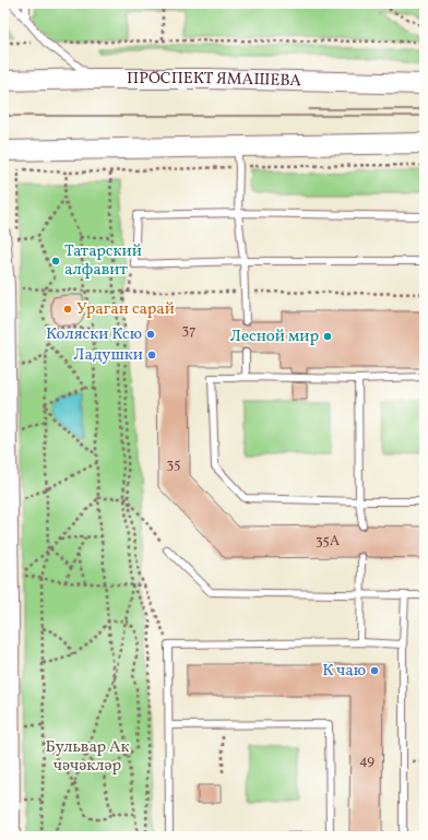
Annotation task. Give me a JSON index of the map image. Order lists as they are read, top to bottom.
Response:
{
  "streets": {
    "main road": ["ПРОСПЕКТ ЯМАШЕВА"]
  },
  "parks": ["Бульвар Ак чәчәкләр"],
  "places": [
    "Татарский алфавит",
    "Ураган сарай",
    "Коляски Ксю",
    "Лесной мир",
    "Ладушки",
    "К чаю"
  ],
  "house_numbers": [
    "37",
    "35",
    "35А",
    "49"
  ]
}
